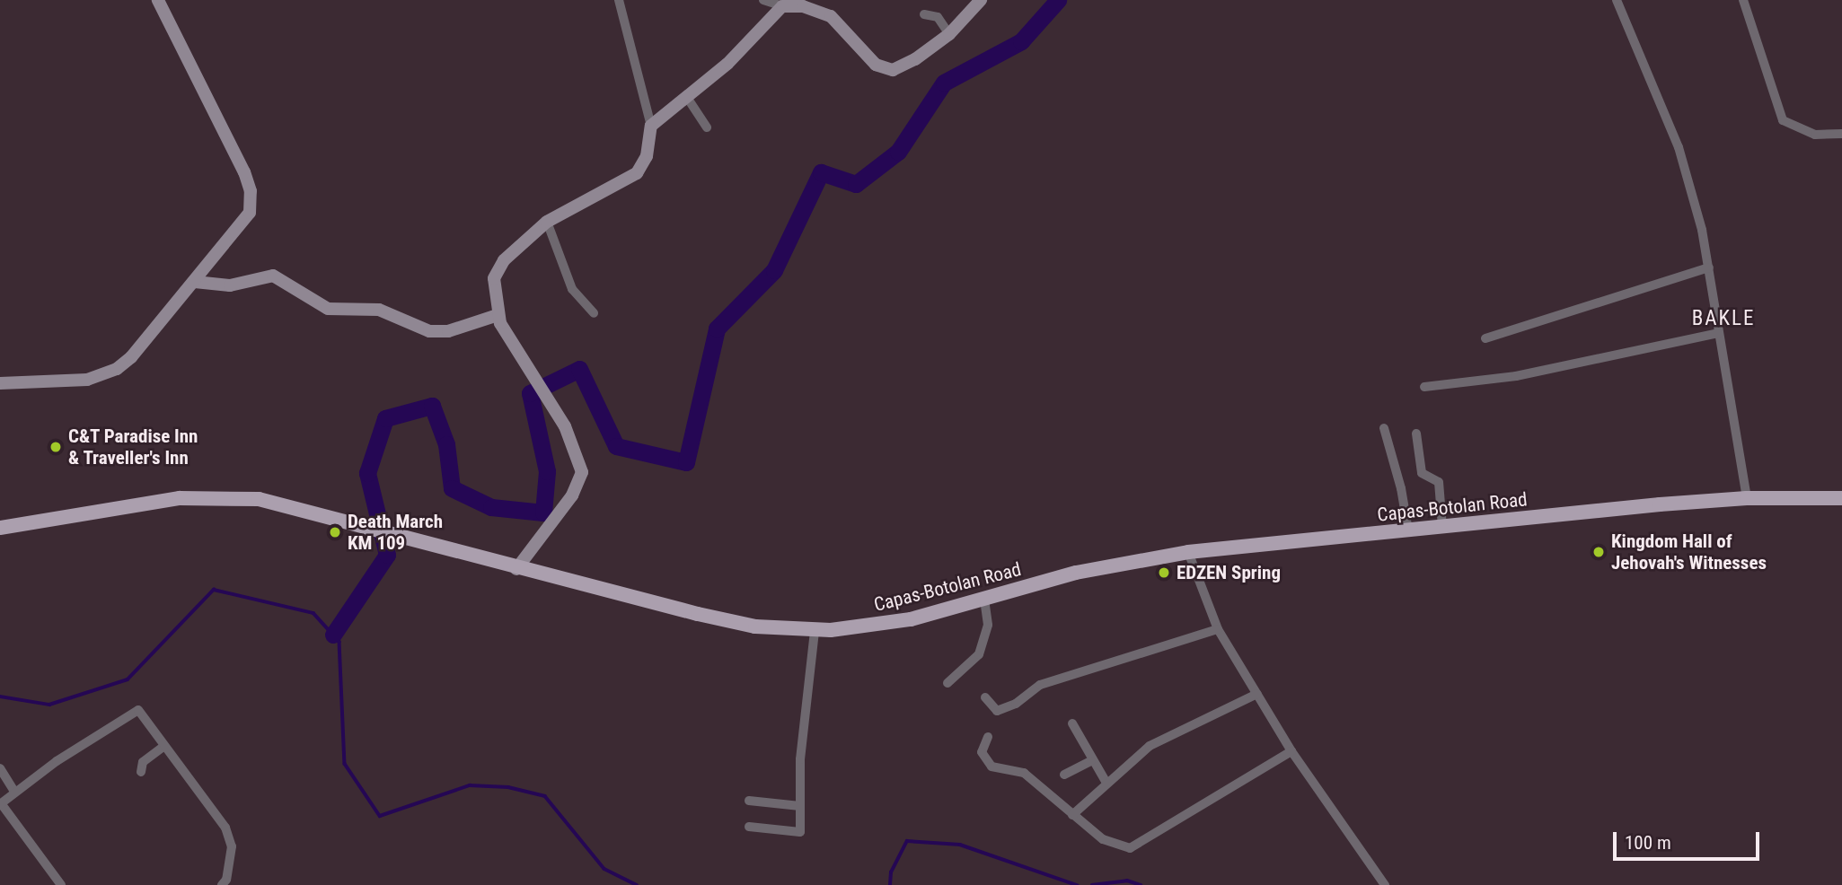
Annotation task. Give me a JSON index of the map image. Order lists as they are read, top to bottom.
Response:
{
  "streets": {
    "main road": ["Capas-Botolan Road"]
  },
  "districts": ["BAKLE"],
  "places": [
    "C&T Paradise Inn & Traveller's Inn",
    "Death March KM 109",
    "Kingdom Hall of Jehovah's Witnesses",
    "EDZEN Spring"
  ],
  "scale_bar": "100 m"
}
